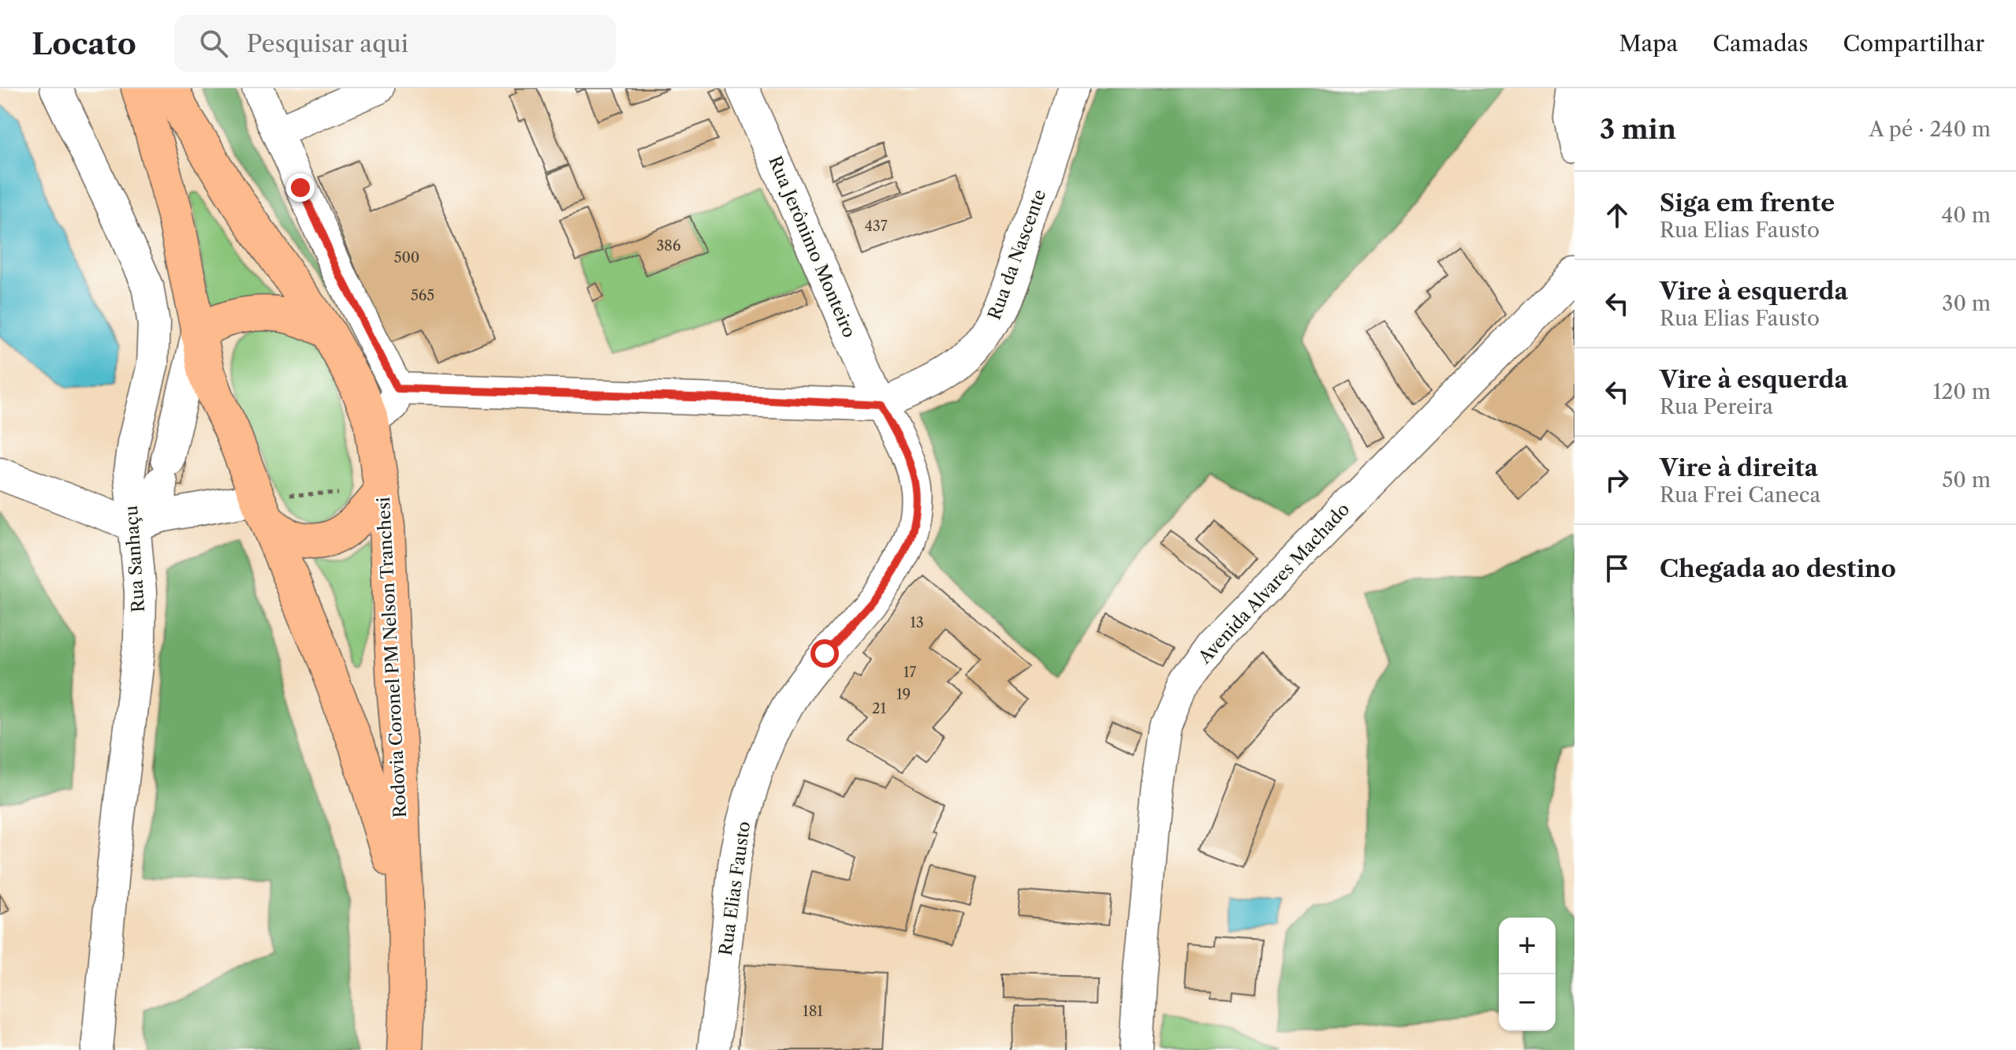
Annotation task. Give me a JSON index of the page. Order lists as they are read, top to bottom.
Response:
{
  "streets": {
    "highway": ["Rodovia Coronel PM Nelson Tranchesi"],
    "street": [
      "Rua Jerônimo Monteiro",
      "Rua da Nascente",
      "Rua Sanhaçu",
      "Avenida Alvares Machado",
      "Rua Elias Fausto"
    ]
  },
  "crossings": [
    ["Rua Jerônimo Monteiro", "Rua da Nascente"],
    ["Rua Jerônimo Monteiro", "Rua Elias Fausto"],
    ["Rua da Nascente", "Rua Elias Fausto"]
  ],
  "house_numbers": [
    "437",
    "386",
    "500",
    "565",
    "13",
    "17",
    "19",
    "21",
    "181"
  ],
  "page": {
    "header": "Locato",
    "search": "Pesquisar aqui",
    "nav": ["Mapa", "Camadas", "Compartilhar"],
    "heading": ["3 min", "A pé · 240 m"],
    "list": [
      ["Siga em frente", "Rua Elias Fausto", "40 m"],
      ["Vire à esquerda", "Rua Elias Fausto", "30 m"],
      ["Vire à esquerda", "Rua Pereira", "120 m"],
      ["Vire à direita", "Rua Frei Caneca", "50 m"],
      "Chegada ao destino"
    ],
    "map_buttons": ["+", "−"]
  }
}
